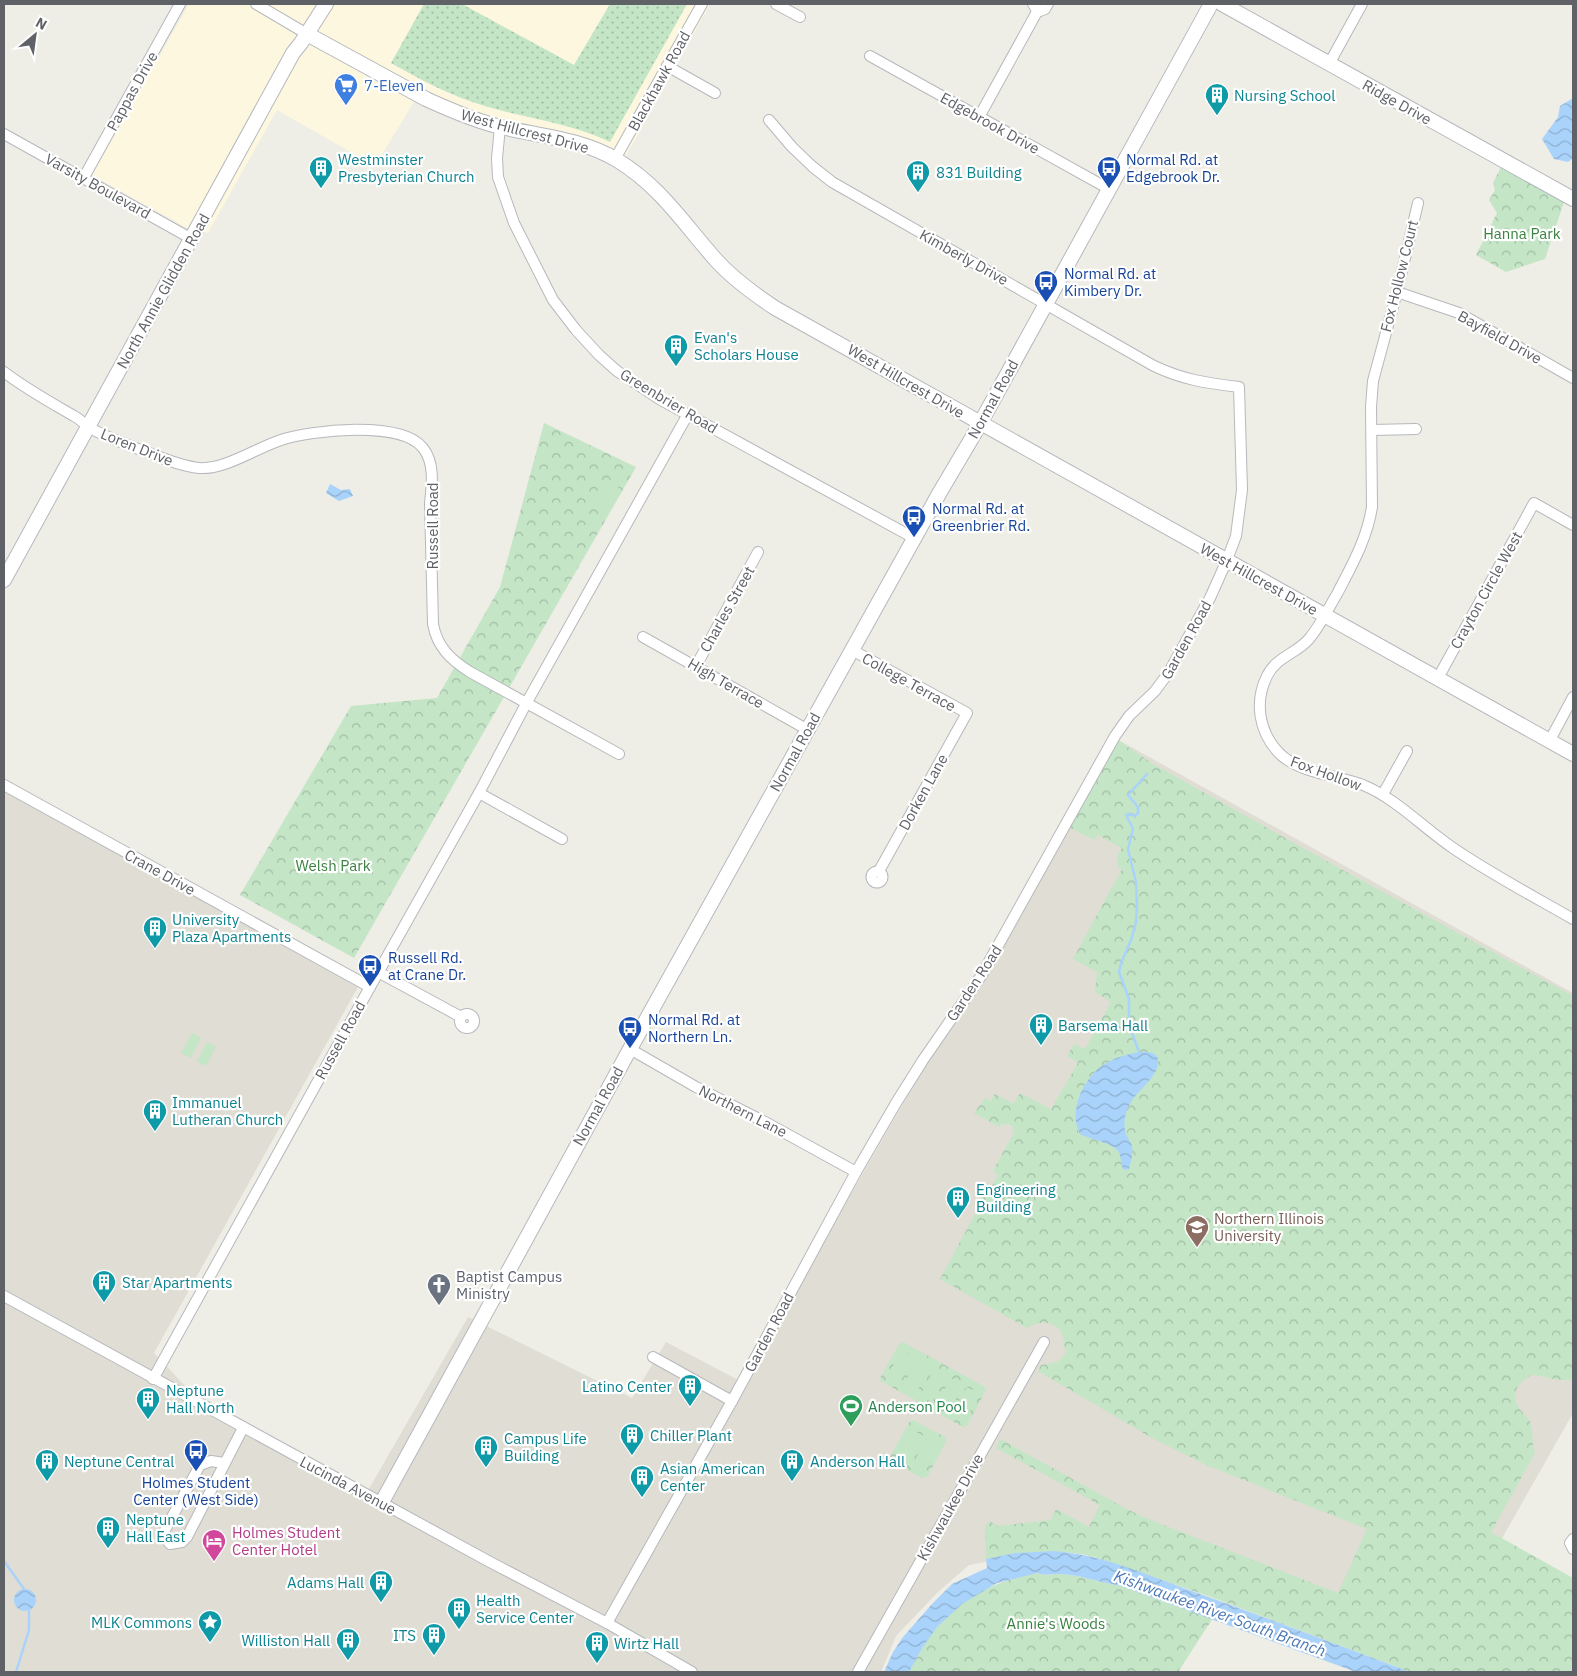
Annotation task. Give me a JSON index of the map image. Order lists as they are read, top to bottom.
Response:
{
  "streets": {
    "street": [
      "Blackhawk Road",
      "Pappas Drive",
      "Ridge Drive",
      "Edgebrook Drive",
      "West Hillcrest Drive",
      "Varsity Boulevard",
      "Kimberly Drive",
      "Fox Hollow Court",
      "North Annie Glidden Road",
      "Bayfield Drive",
      "Normal Road",
      "Greenbrier Road",
      "Loren Drive",
      "Russell Road",
      "Crayton Circle West",
      "Charles Street",
      "Garden Road",
      "College Terrace",
      "High Terrace",
      "Fox Hollow",
      "Dorken Lane",
      "Crane Drive",
      "Northern Lane",
      "Lucinda Avenue",
      "Kishwaukee Drive"
    ]
  },
  "crossings": [
    ["Blackhawk Road", "West Hillcrest Drive"],
    ["Pappas Drive", "Varsity Boulevard"],
    ["Edgebrook Drive", "Normal Road"],
    ["West Hillcrest Drive", "North Annie Glidden Road"],
    ["West Hillcrest Drive", "Normal Road"],
    ["West Hillcrest Drive", "Greenbrier Road"],
    ["West Hillcrest Drive", "Crayton Circle West"],
    ["West Hillcrest Drive", "Garden Road"],
    ["West Hillcrest Drive", "Fox Hollow"],
    ["Varsity Boulevard", "North Annie Glidden Road"],
    ["Kimberly Drive", "Normal Road"],
    ["Kimberly Drive", "Garden Road"],
    ["Fox Hollow Court", "Bayfield Drive"],
    ["Fox Hollow Court", "Fox Hollow"],
    ["North Annie Glidden Road", "Loren Drive"],
    ["Normal Road", "Greenbrier Road"],
    ["Normal Road", "College Terrace"],
    ["Normal Road", "High Terrace"],
    ["Normal Road", "Northern Lane"],
    ["Normal Road", "Lucinda Avenue"],
    ["Greenbrier Road", "Russell Road"],
    ["Loren Drive", "Russell Road"],
    ["Russell Road", "Crane Drive"],
    ["Russell Road", "Lucinda Avenue"],
    ["Charles Street", "High Terrace"],
    ["Garden Road", "Northern Lane"],
    ["Garden Road", "Lucinda Avenue"],
    ["College Terrace", "Dorken Lane"]
  ],
  "water": ["Kishwaukee River South Branch"],
  "parks": ["Hanna Park", "Welsh Park", "Annie's Woods"],
  "places": {
    "supermarket": ["7-Eleven"],
    "building": [
      "Nursing School",
      "Westminster Presbyterian Church",
      "831 Building",
      "Evan's Scholars House",
      "University Plaza Apartments",
      "Barsema Hall",
      "Immanuel Lutheran Church",
      "Engineering Building",
      "Star Apartments",
      "Latino Center",
      "Neptune Hall North",
      "Chiller Plant",
      "Campus Life Building",
      "Neptune Central",
      "Anderson Hall",
      "Asian American Center",
      "Neptune Hall East",
      "Adams Hall",
      "Health Service Center",
      "ITS",
      "Williston Hall",
      "Wirtz Hall"
    ],
    "bus stop": [
      "Normal Rd. at Edgebrook Dr.",
      "Normal Rd. at Kimbery Dr.",
      "Normal Rd. at Greenbrier Rd.",
      "Russell Rd. at Crane Dr.",
      "Normal Rd. at Northern Ln.",
      "Holmes Student Center (West Side)"
    ],
    "school or university": ["Northern Illinois University"],
    "church": ["Baptist Campus Ministry"],
    "sports": ["Anderson Pool"],
    "hotel": ["Holmes Student Center Hotel"],
    "place": ["MLK Commons"]
  },
  "north": "top right"
}
